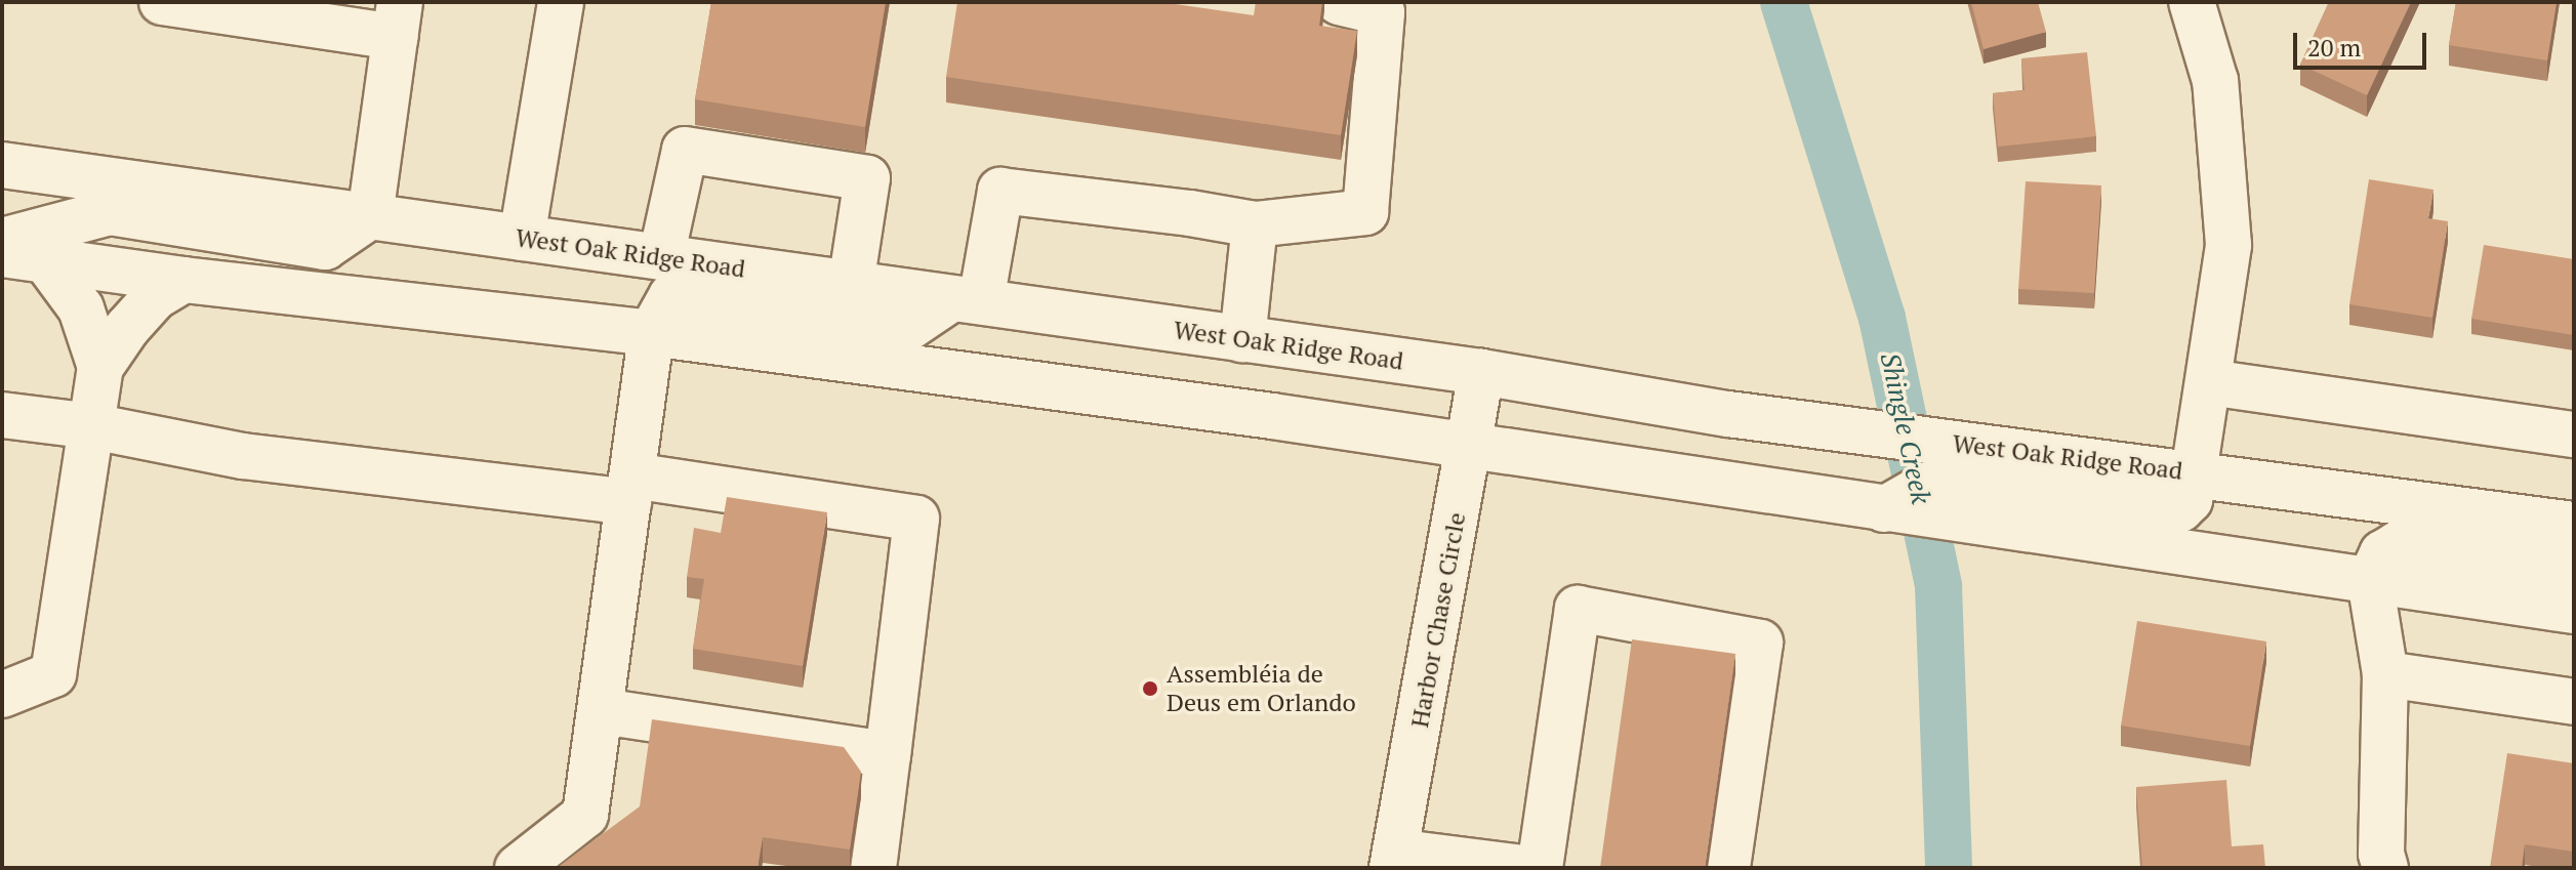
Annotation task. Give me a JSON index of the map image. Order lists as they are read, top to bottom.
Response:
{
  "streets": {
    "street": ["West Oak Ridge Road", "Harbor Chase Circle"]
  },
  "crossings": [
    ["West Oak Ridge Road", "Harbor Chase Circle"]
  ],
  "water": ["Shingle Creek"],
  "places": ["Assembléia de Deus em Orlando"],
  "scale_bar": "20 m"
}
